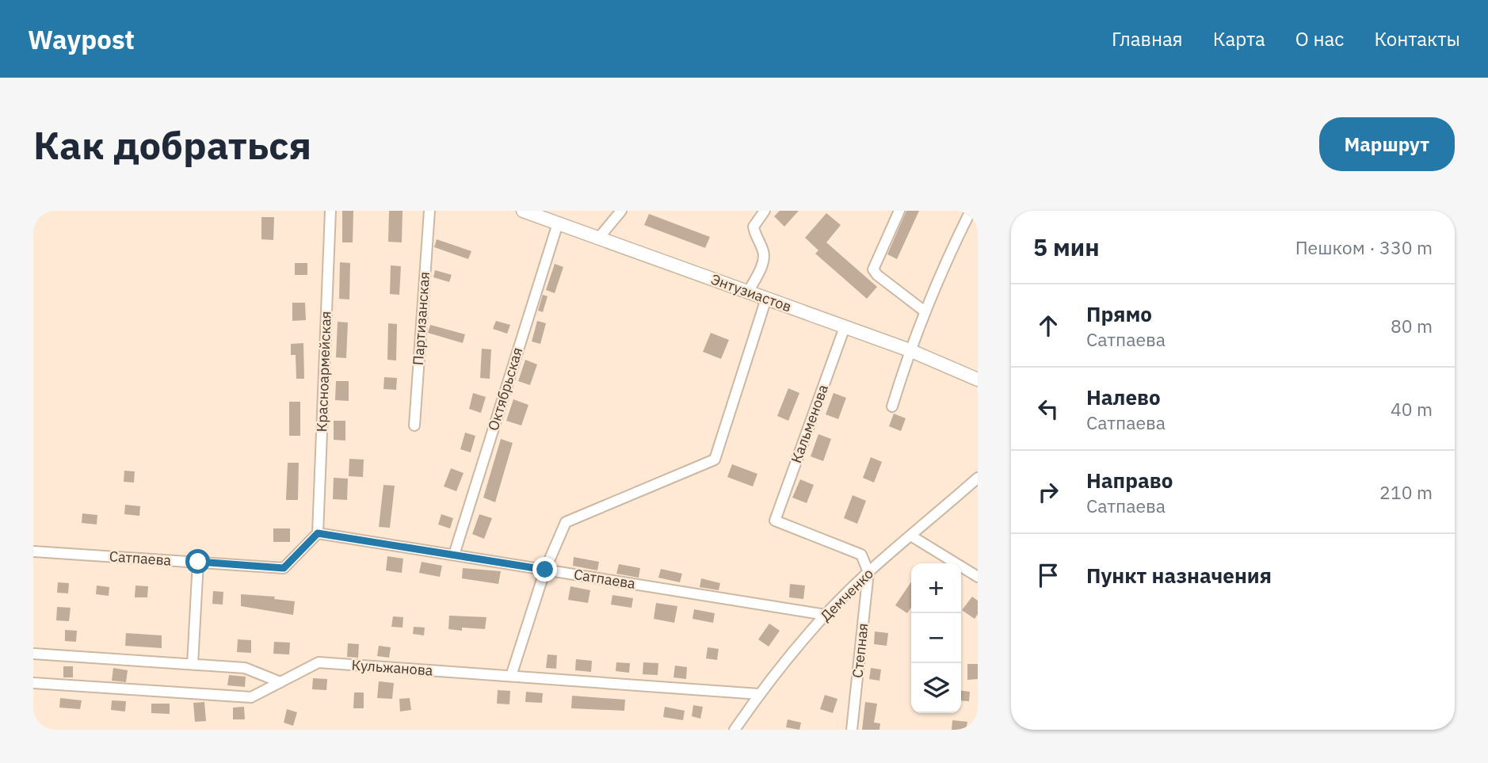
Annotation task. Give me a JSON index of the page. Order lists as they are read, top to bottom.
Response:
{
  "streets": {
    "main road": ["Энтузиастов"],
    "street": [
      "Партизанская",
      "Красноармейская",
      "Октябрьская",
      "Кальменова",
      "Сатпаева",
      "Демченко",
      "Степная",
      "Кульжанова"
    ]
  },
  "crossings": [
    ["Энтузиастов", "Октябрьская"],
    ["Энтузиастов", "Кальменова"],
    ["Красноармейская", "Сатпаева"],
    ["Октябрьская", "Сатпаева"],
    ["Кальменова", "Демченко"],
    ["Кальменова", "Степная"],
    ["Сатпаева", "Демченко"],
    ["Демченко", "Степная"],
    ["Демченко", "Кульжанова"]
  ],
  "page": {
    "header": "Waypost",
    "nav": [
      "Главная",
      "Карта",
      "О нас",
      "Контакты"
    ],
    "buttons": "Маршрут",
    "title": "Как добраться",
    "heading": ["5 мин", "Пешком · 330 m"],
    "list": [
      ["Прямо", "Сатпаева", "80 m"],
      ["Налево", "Сатпаева", "40 m"],
      ["Направо", "Сатпаева", "210 m"],
      "Пункт назначения"
    ],
    "map_buttons": ["+", "−"]
  }
}
